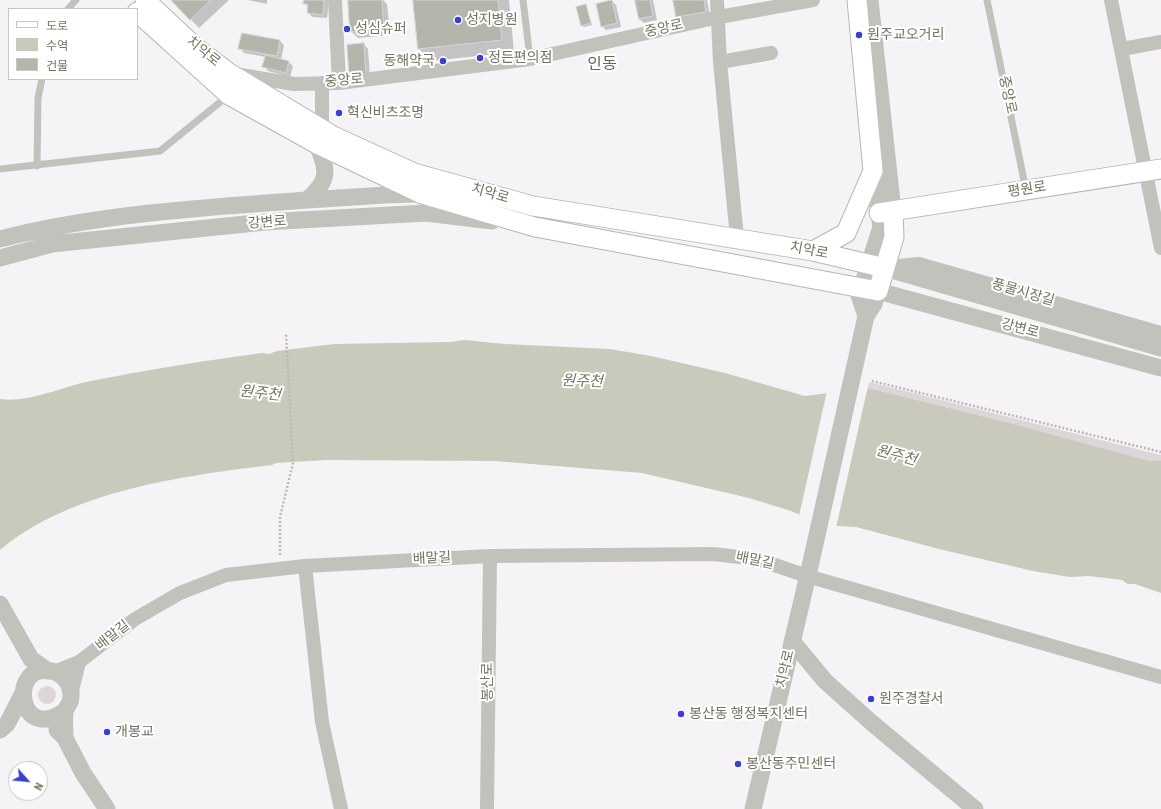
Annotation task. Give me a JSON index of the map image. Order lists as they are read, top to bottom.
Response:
{
  "streets": {
    "main road": ["치악로", "평원로", "강변로"],
    "street": [
      "중앙로",
      "풍물시장길",
      "배말길",
      "봉산로"
    ]
  },
  "crossings": [
    ["중앙로", "치악로"],
    ["중앙로", "평원로"],
    ["치악로", "강변로"],
    ["치악로", "풍물시장길"],
    ["치악로", "배말길"],
    ["강변로", "풍물시장길"],
    ["배말길", "봉산로"]
  ],
  "districts": ["인동"],
  "water": ["원주천"],
  "places": [
    "성지병원",
    "성심슈퍼",
    "원주교오거리",
    "정든편의점",
    "동해약국",
    "혁신비츠조명",
    "원주경찰서",
    "봉산동 행정복지센터",
    "개봉교",
    "봉산동주민센터"
  ],
  "legend": ["도로", "수역", "건물"],
  "north": "bottom right"
}
